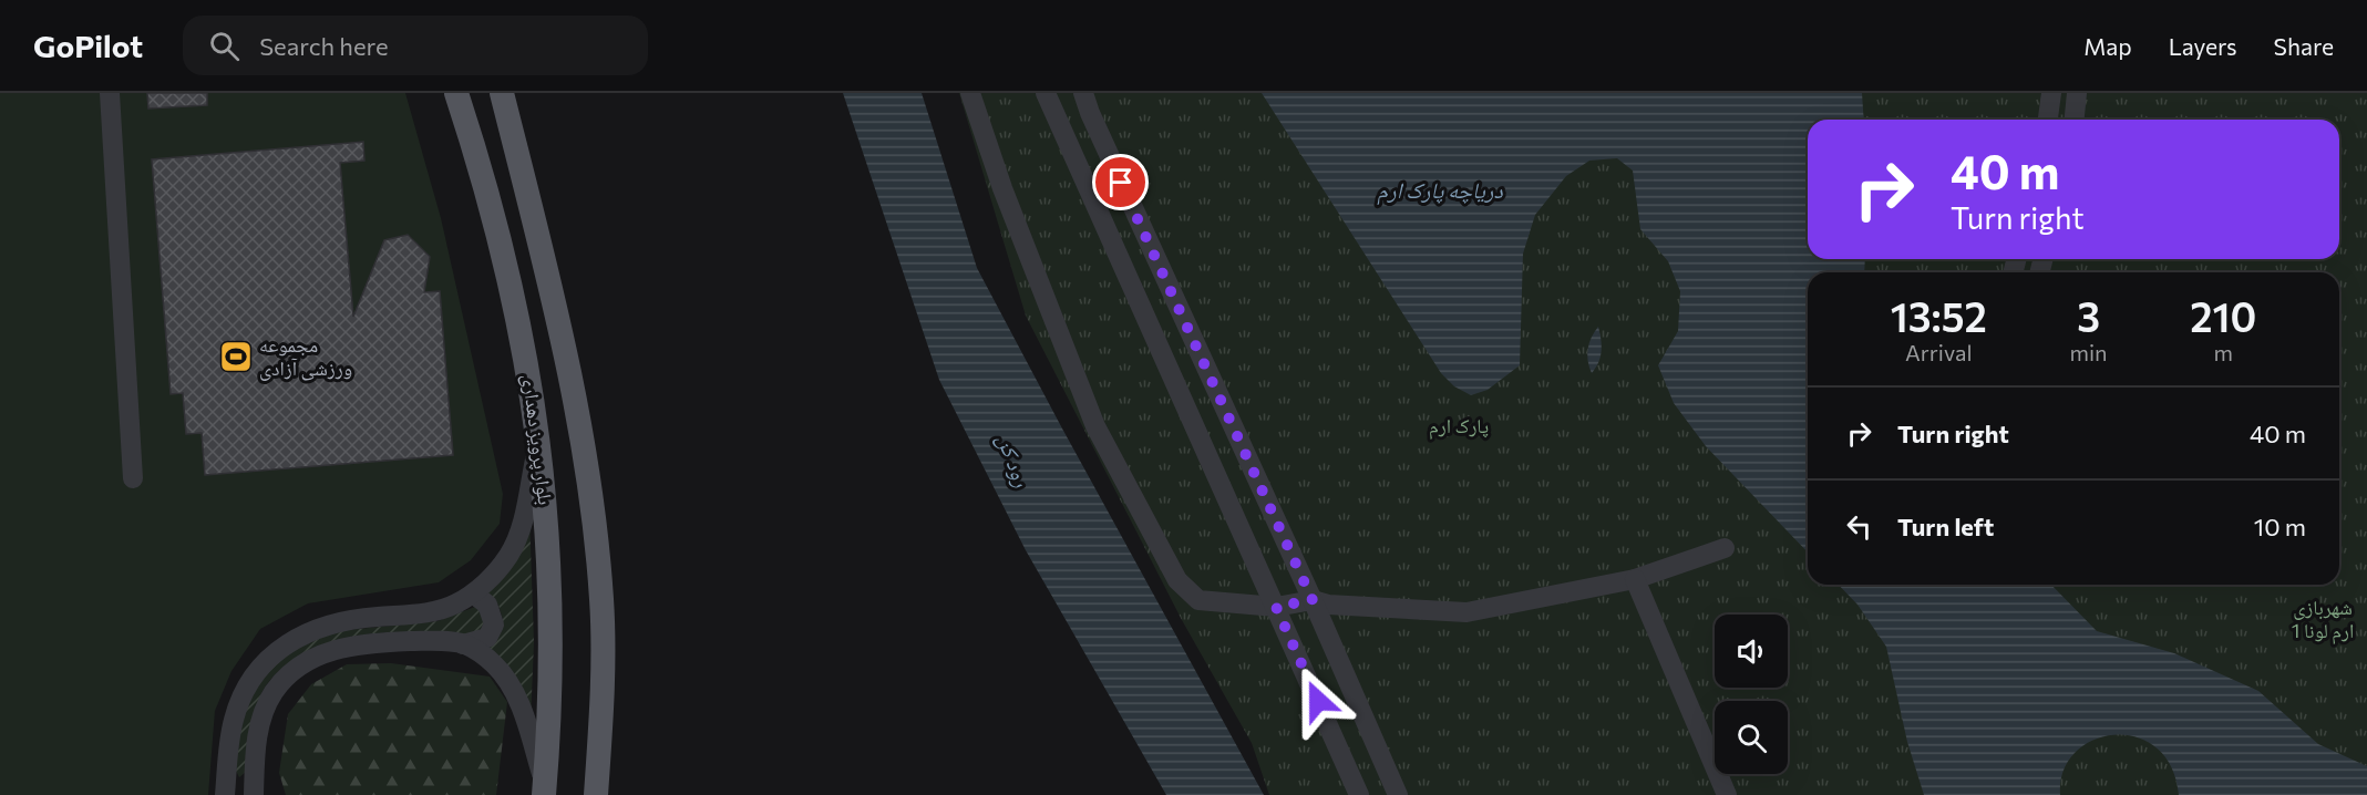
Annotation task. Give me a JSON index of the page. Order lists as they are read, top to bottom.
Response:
{
  "streets": {
    "main road": ["بلوار پرویز دهداری"]
  },
  "water": ["دریاچه پارک ارم", "رود کن"],
  "parks": ["پارک ارم", "شهربازی ارم لونا 1"],
  "places": {
    "sports": ["مجموعه ورزشی آزادی"]
  },
  "page": {
    "header": "GoPilot",
    "search": "Search here",
    "nav": ["Map", "Layers", "Share"],
    "turn": ["40 m", "Turn right"],
    "eta": [
      "13:52",
      "Arrival",
      "3",
      "min",
      "210",
      "m"
    ],
    "list": [
      {
        "name": "Turn right",
        "value": "40 m"
      },
      {
        "name": "Turn left",
        "value": "10 m"
      }
    ]
  }
}
